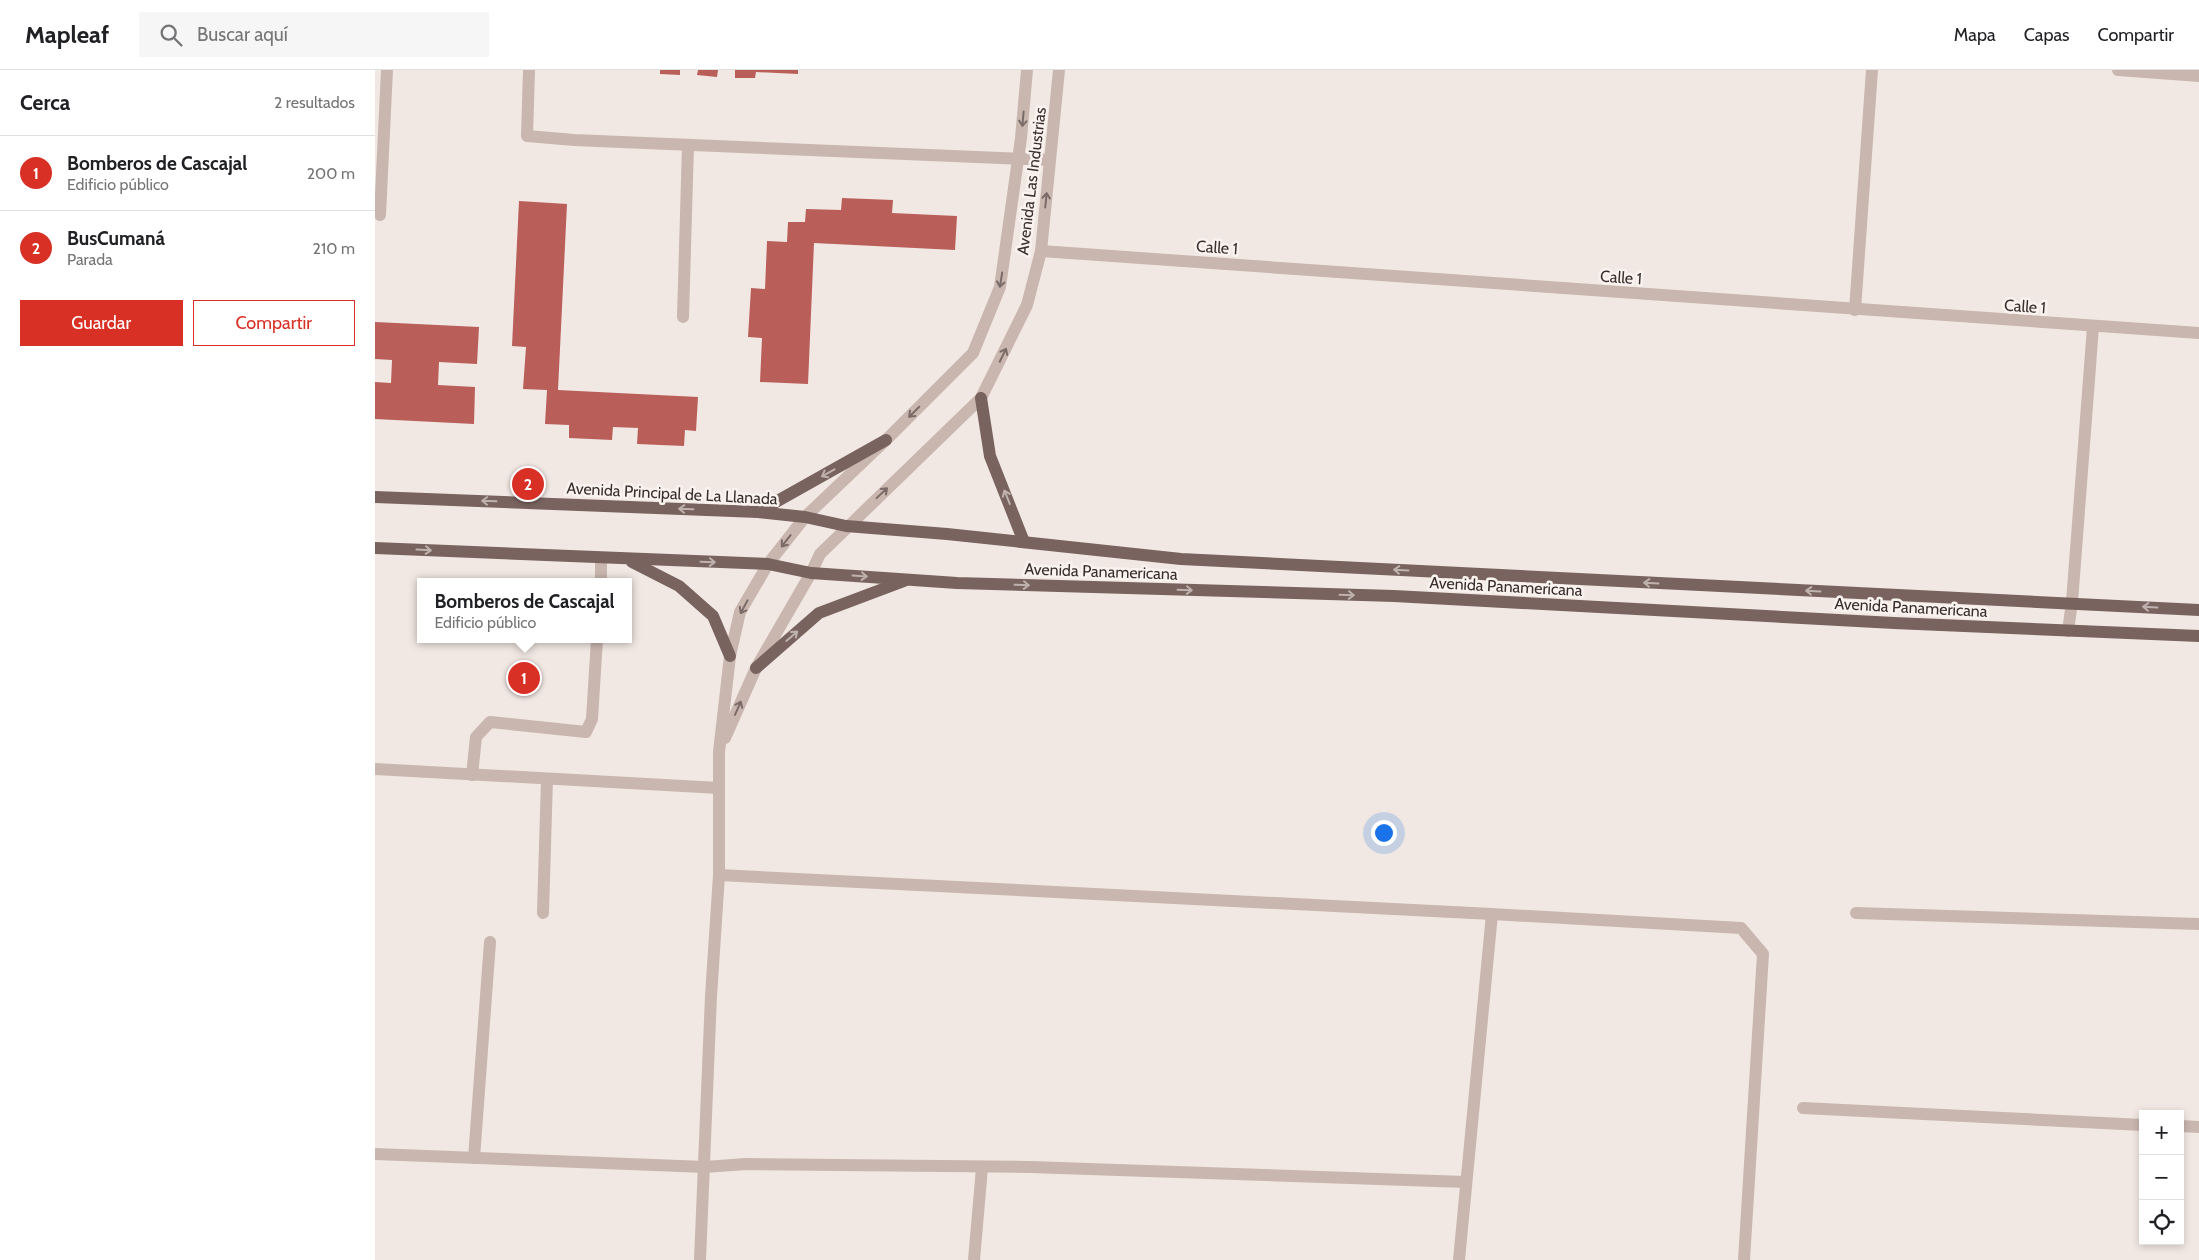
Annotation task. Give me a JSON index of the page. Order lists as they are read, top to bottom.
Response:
{
  "streets": {
    "main road": ["Avenida Principal de La Llanada", "Avenida Panamericana"],
    "street": ["Avenida Las Industrias", "Calle 1"]
  },
  "crossings": [
    ["Avenida Las Industrias", "Calle 1"],
    ["Avenida Las Industrias", "Avenida Principal de La Llanada"],
    ["Avenida Las Industrias", "Avenida Panamericana"],
    ["Avenida Principal de La Llanada", "Avenida Panamericana"]
  ],
  "page": {
    "header": "Mapleaf",
    "search": "Buscar aquí",
    "nav": ["Mapa", "Capas", "Compartir"],
    "heading": ["Cerca", "2 resultados"],
    "list": [
      {
        "mark": "1",
        "name": "Bomberos de Cascajal",
        "note": "Edificio público",
        "value": "200 m"
      },
      {
        "mark": "2",
        "name": "BusCumaná",
        "note": "Parada",
        "value": "210 m"
      }
    ],
    "buttons": ["Guardar", "Compartir"],
    "pins": ["2", "1"],
    "popup": ["Bomberos de Cascajal", "Edificio público"],
    "map_buttons": ["+", "−"]
  }
}
